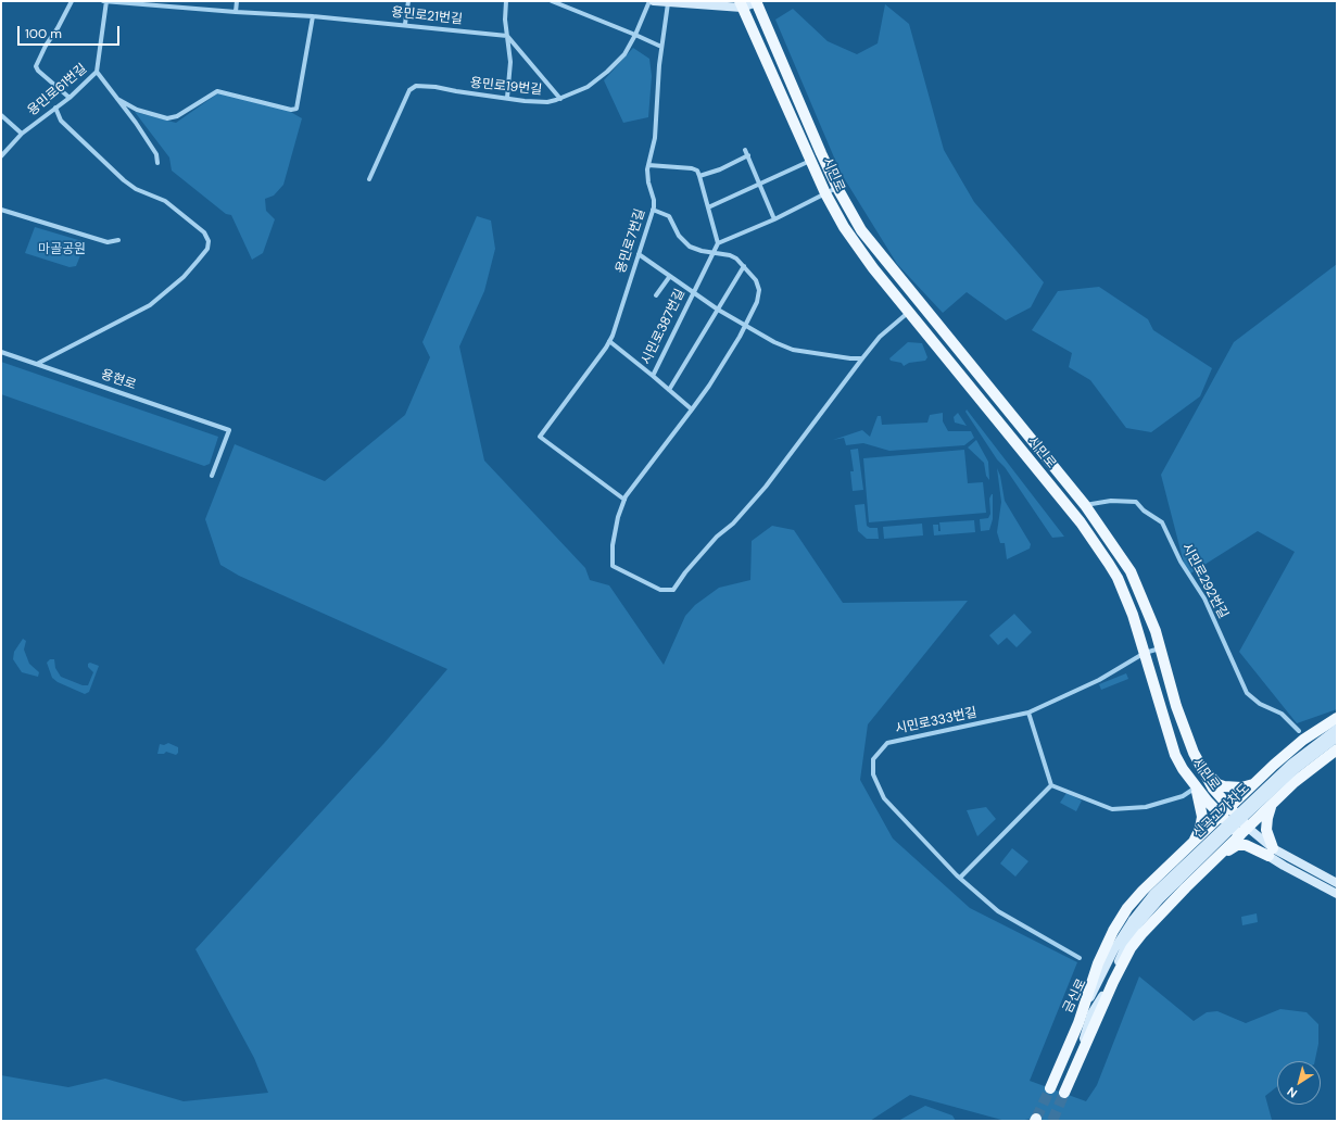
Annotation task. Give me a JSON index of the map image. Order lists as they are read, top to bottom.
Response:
{
  "streets": {
    "main road": ["시민로", "금신로"],
    "street": [
      "용민로21번길",
      "용민로19번길",
      "용민로61번길",
      "용민로7번길",
      "시민로387번길",
      "용현로",
      "시민로292번길",
      "시민로333번길",
      "신곡고가차도"
    ]
  },
  "crossings": [
    ["용민로21번길", "용민로61번길"],
    ["시민로", "시민로292번길"],
    ["시민로", "시민로333번길"],
    ["신곡고가차도", "금신로"]
  ],
  "parks": ["마골공원"],
  "scale_bar": "100 m",
  "north": "bottom left"
}
